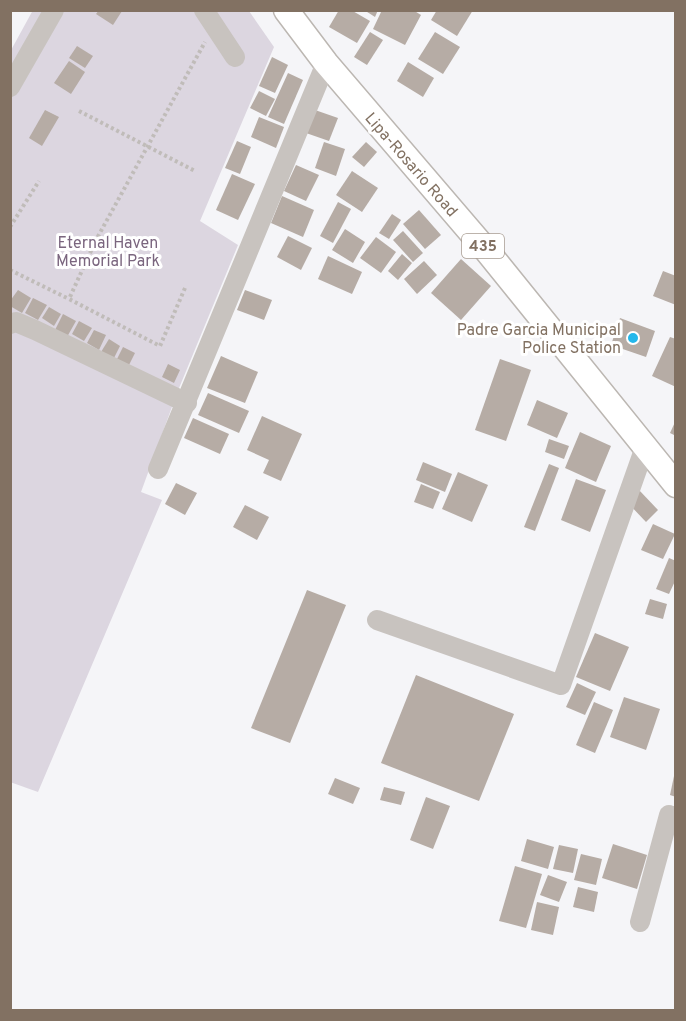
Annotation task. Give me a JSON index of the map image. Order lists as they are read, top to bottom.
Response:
{
  "streets": {
    "main road": ["Lipa-Rosario Road", "435"]
  },
  "parks": ["Eternal Haven Memorial Park"],
  "places": ["Padre Garcia Municipal Police Station"]
}
